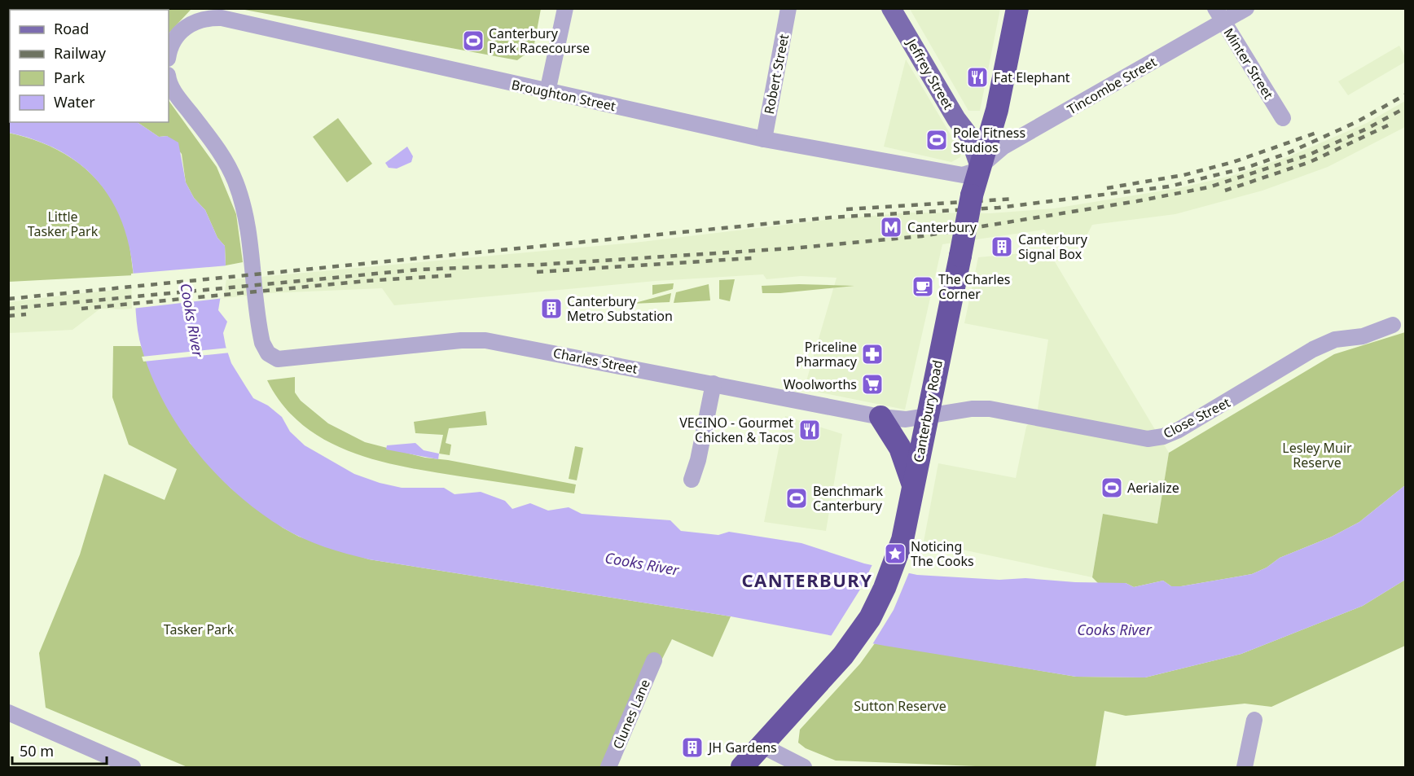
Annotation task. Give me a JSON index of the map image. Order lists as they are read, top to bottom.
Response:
{
  "streets": {
    "highway": ["Canterbury Road"],
    "main road": ["Jeffrey Street"],
    "street": [
      "Minter Street",
      "Robert Street",
      "Tincombe Street",
      "Broughton Street",
      "Charles Street",
      "Close Street",
      "Clunes Lane"
    ]
  },
  "crossings": [
    ["Minter Street", "Tincombe Street"],
    ["Robert Street", "Broughton Street"],
    ["Jeffrey Street", "Tincombe Street"],
    ["Jeffrey Street", "Broughton Street"],
    ["Jeffrey Street", "Canterbury Road"],
    ["Tincombe Street", "Broughton Street"],
    ["Tincombe Street", "Canterbury Road"],
    ["Broughton Street", "Canterbury Road"],
    ["Charles Street", "Canterbury Road"],
    ["Charles Street", "Close Street"],
    ["Canterbury Road", "Close Street"]
  ],
  "districts": ["CANTERBURY"],
  "water": ["Cooks River"],
  "parks": [
    "Little Tasker Park",
    "Lesley Muir Reserve",
    "Tasker Park",
    "Sutton Reserve"
  ],
  "places": {
    "sports": [
      "Canterbury Park Racecourse",
      "Pole Fitness Studios",
      "Aerialize",
      "Benchmark Canterbury"
    ],
    "restaurant": ["Fat Elephant", "VECINO - Gourmet Chicken & Tacos"],
    "metro station": ["Canterbury"],
    "building": ["Canterbury Signal Box", "Canterbury Metro Substation", "JH Gardens"],
    "cafe": ["The Charles Corner"],
    "pharmacy": ["Priceline Pharmacy"],
    "supermarket": ["Woolworths"],
    "place": ["Noticing The Cooks"]
  },
  "legend": [
    "Road",
    "Railway",
    "Park",
    "Water"
  ],
  "scale_bar": "50 m"
}
